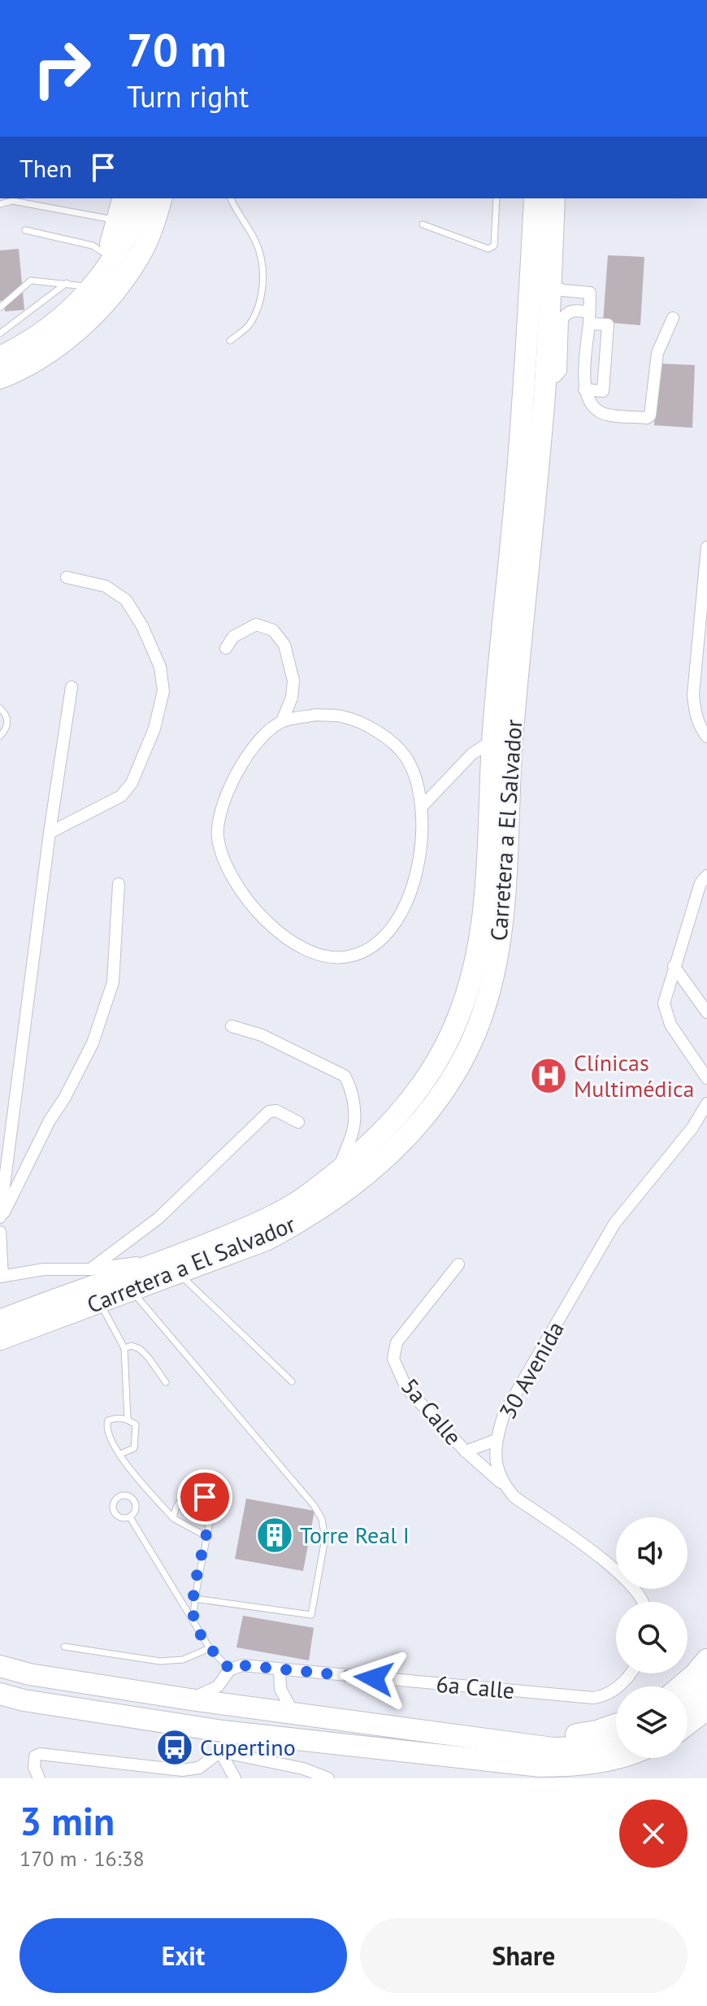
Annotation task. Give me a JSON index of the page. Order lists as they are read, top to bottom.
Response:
{
  "streets": {
    "highway": ["Carretera a El Salvador"],
    "street": ["30 Avenida", "5a Calle", "6a Calle"]
  },
  "crossings": [
    ["30 Avenida", "5a Calle"]
  ],
  "places": {
    "hospital": ["Clínicas Multimédica"],
    "building": ["Torre Real I"],
    "bus stop": ["Cupertino"]
  },
  "page": {
    "turn": ["70 m", "Turn right"],
    "then": "Then",
    "heading": ["3 min", "170 m · 16:38"],
    "buttons": ["Exit", "Share"]
  }
}
